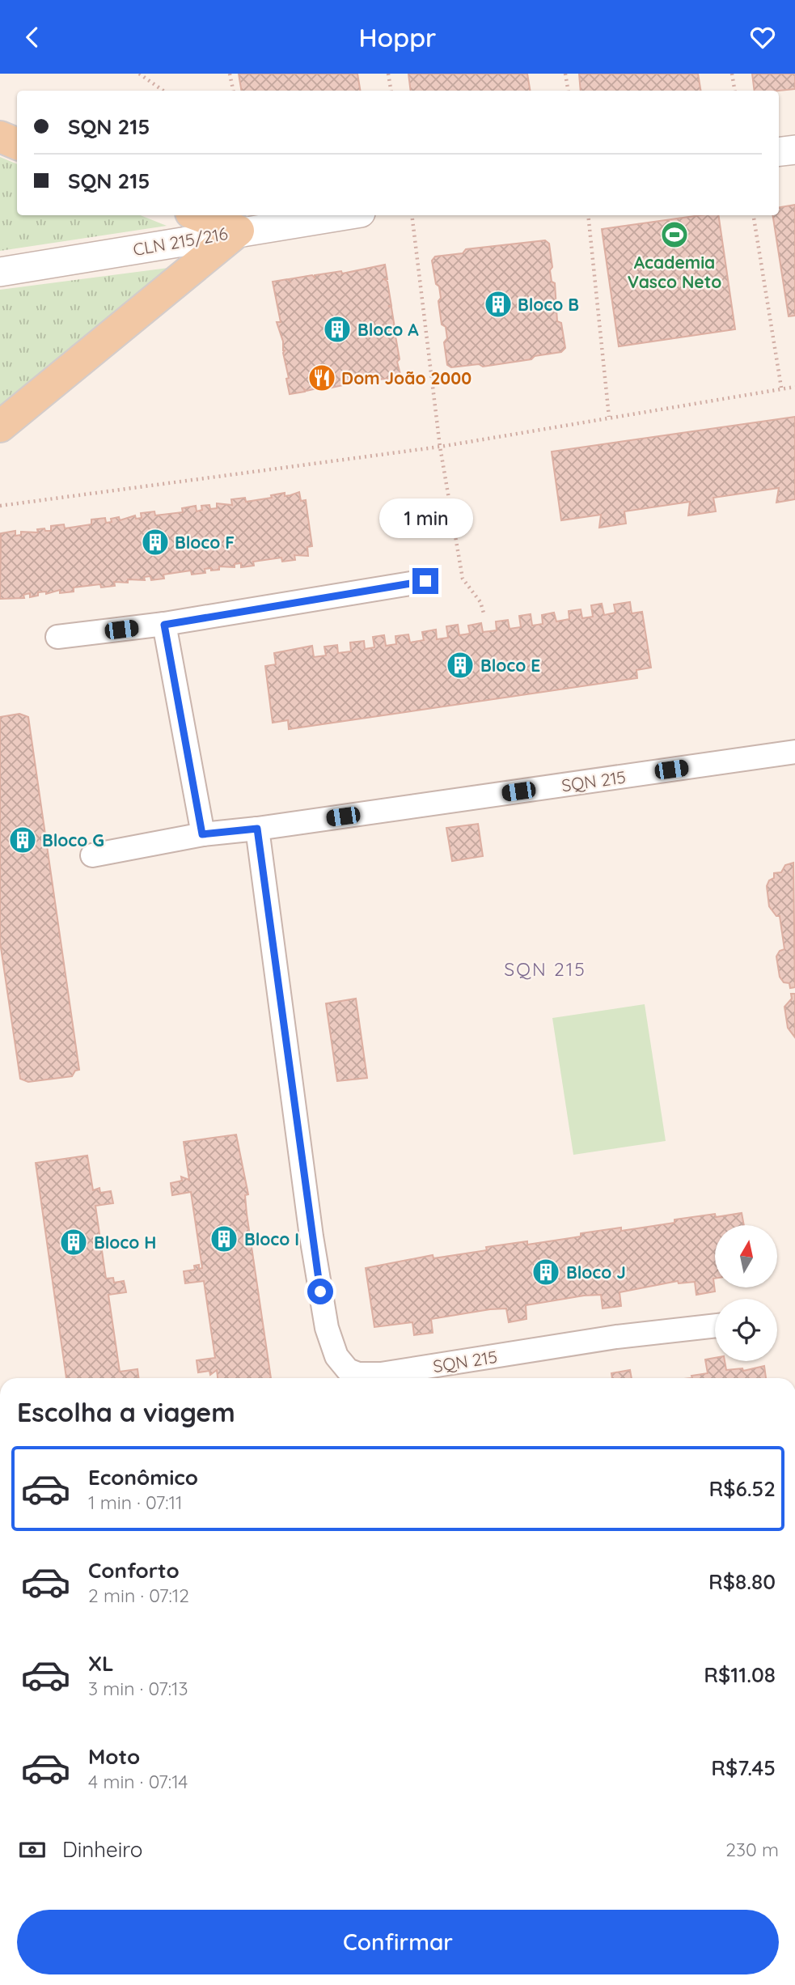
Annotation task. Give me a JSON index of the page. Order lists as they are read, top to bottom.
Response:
{
  "streets": {
    "street": ["CLN 215/216", "SQN 215"]
  },
  "districts": ["SQN 215"],
  "places": {
    "sports": ["Academia Vasco Neto"],
    "building": [
      "Bloco B",
      "Bloco A",
      "Bloco F",
      "Bloco E",
      "Bloco G",
      "Bloco I",
      "Bloco H",
      "Bloco J"
    ],
    "restaurant": ["Dom João 2000"]
  },
  "north": "top",
  "page": {
    "header": "Hoppr",
    "banner": ["SQN 215", "SQN 215"],
    "bubble": "1 min",
    "heading": "Escolha a viagem",
    "list": [
      {
        "name": "Econômico",
        "note": "1 min · 07:11",
        "value": "R$6.52"
      },
      {
        "name": "Conforto",
        "note": "2 min · 07:12",
        "value": "R$8.80"
      },
      {
        "name": "XL",
        "note": "3 min · 07:13",
        "value": "R$11.08"
      },
      {
        "name": "Moto",
        "note": "4 min · 07:14",
        "value": "R$7.45"
      }
    ],
    "pay": ["Dinheiro", "230 m"],
    "buttons": "Confirmar"
  }
}
